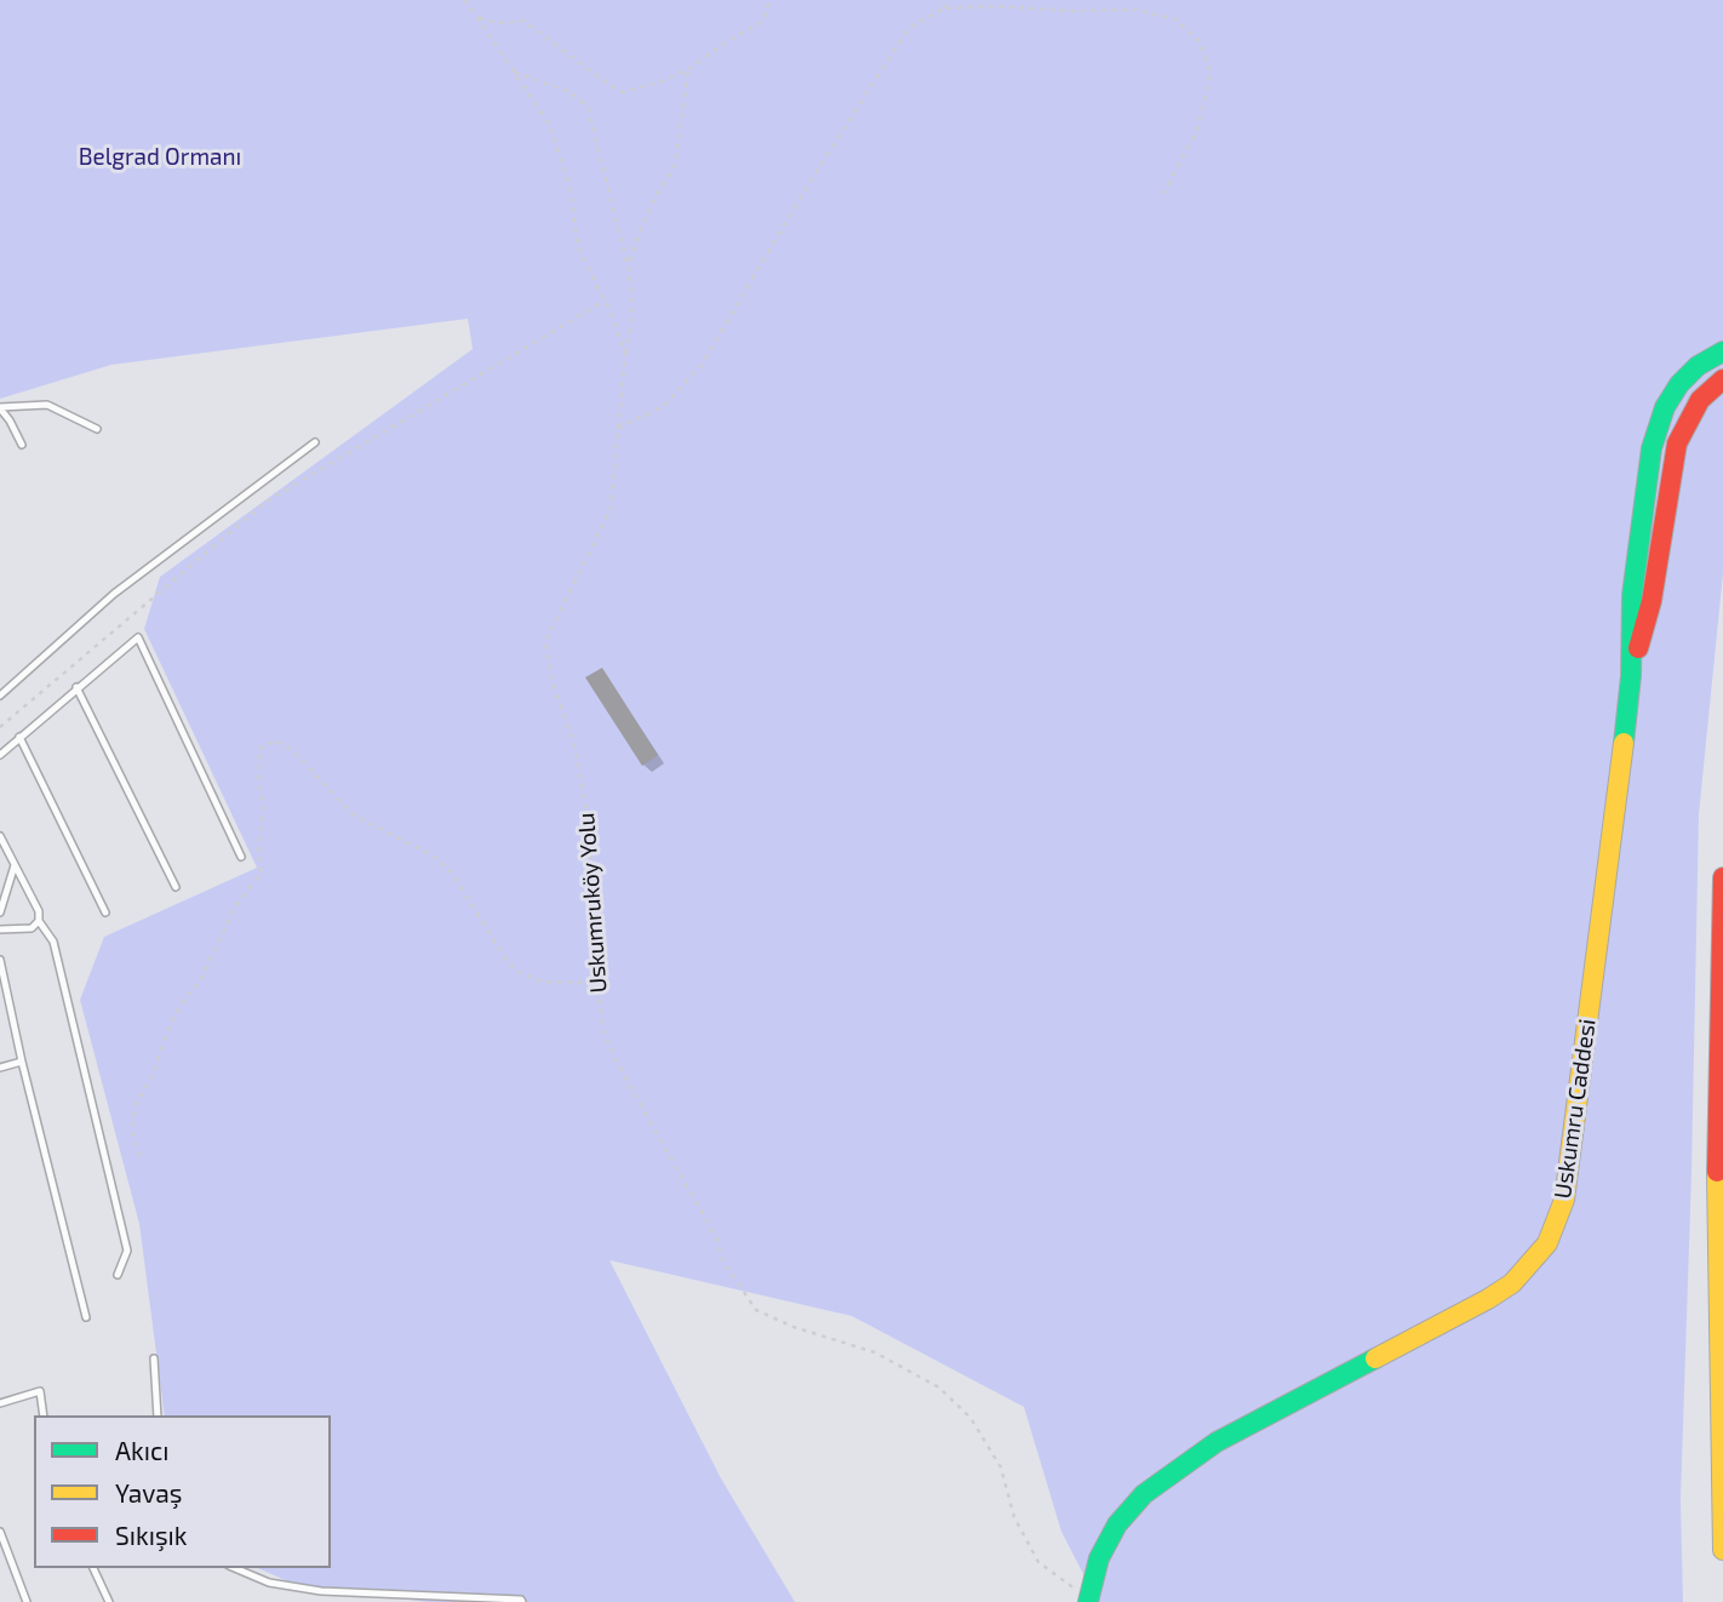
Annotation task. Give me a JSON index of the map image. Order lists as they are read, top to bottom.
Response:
{
  "streets": {
    "main road": ["Uskumru Caddesi"],
    "path": ["Uskumruköy Yolu"]
  },
  "crossings": [
    ["Uskumruköy Yolu", "Uskumru Caddesi"]
  ],
  "parks": ["Belgrad Ormanı"],
  "legend": ["Akıcı", "Yavaş", "Sıkışık"]
}
